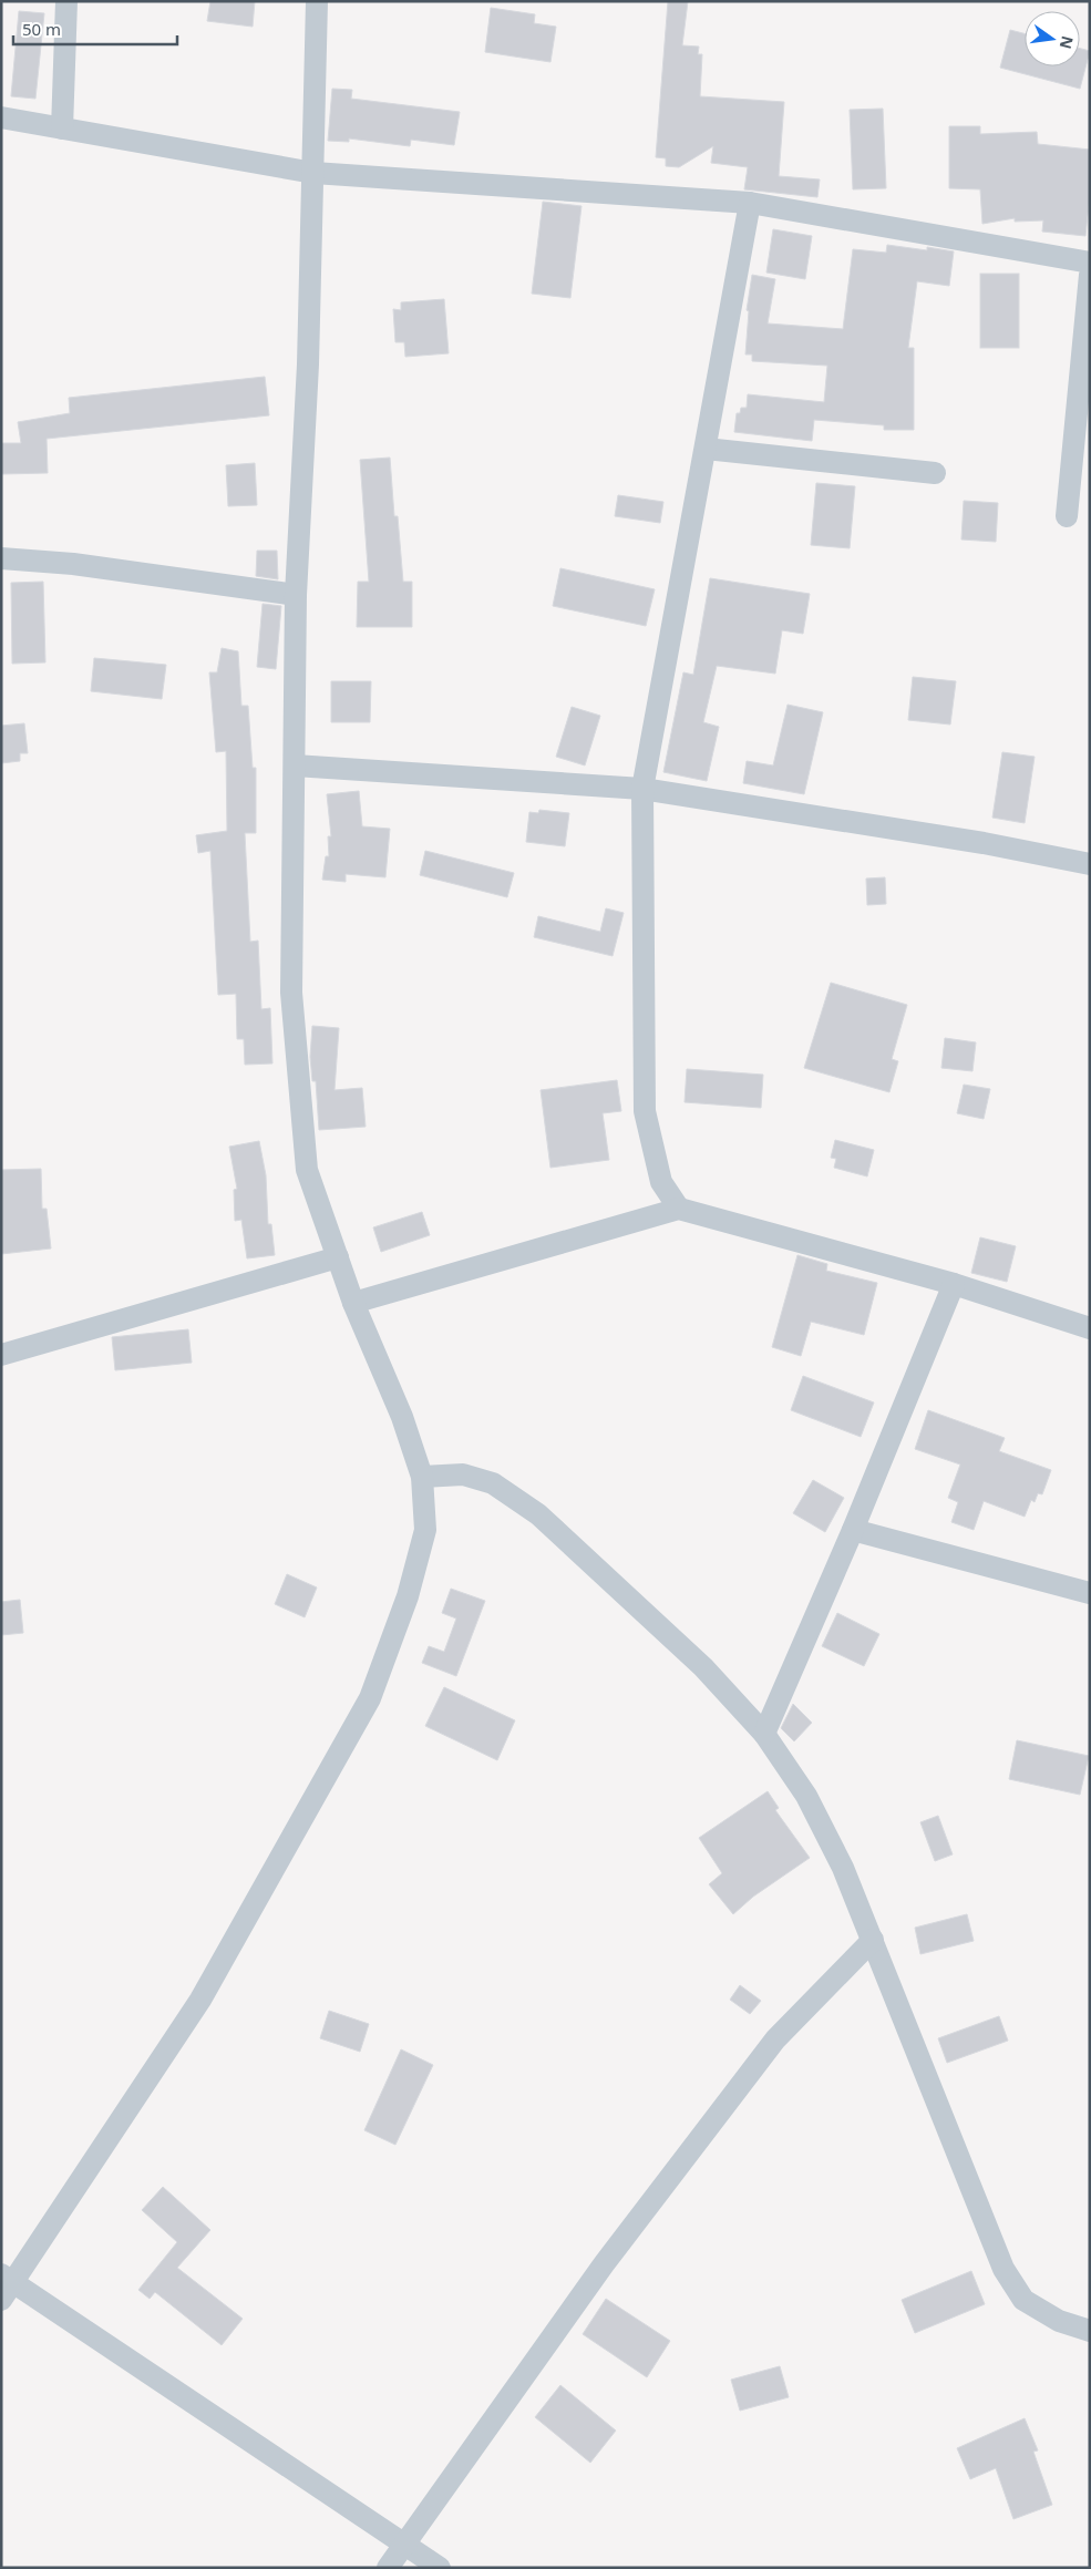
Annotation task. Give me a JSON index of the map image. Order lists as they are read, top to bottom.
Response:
{
  "scale_bar": "50 m",
  "north": "right"
}
